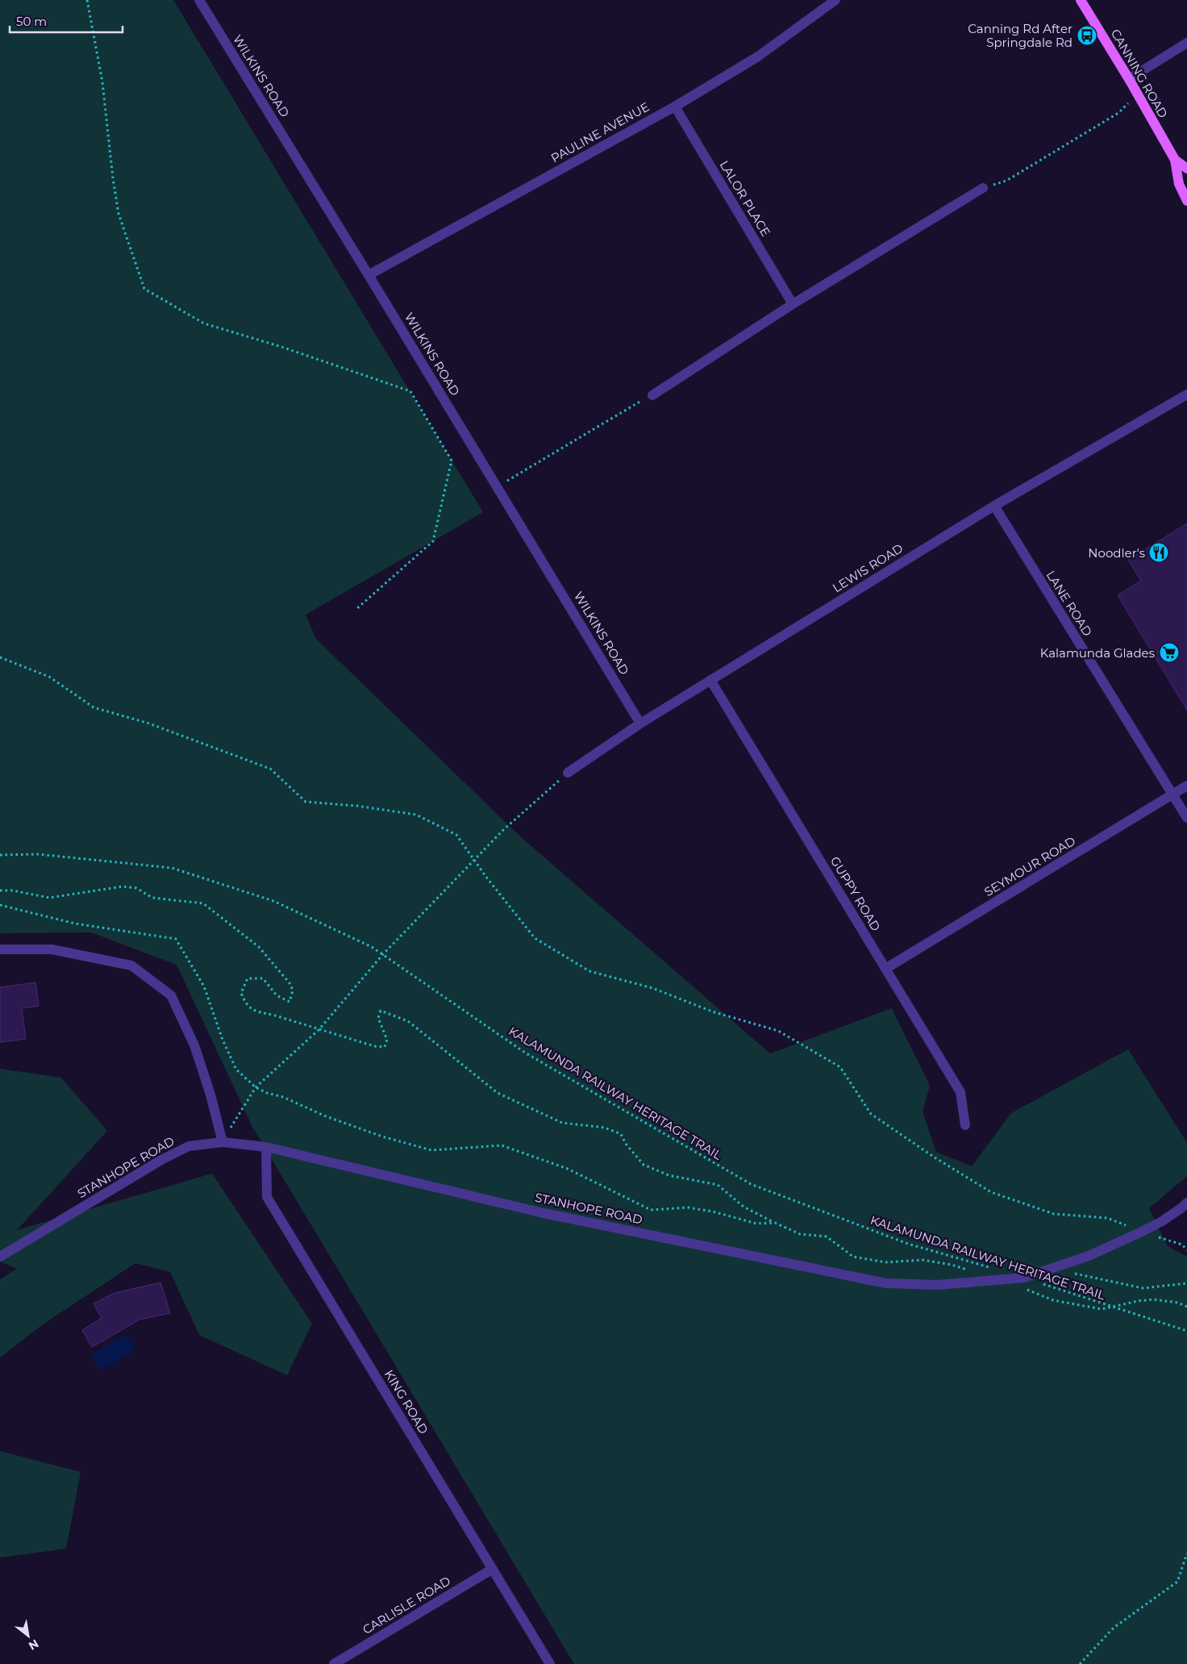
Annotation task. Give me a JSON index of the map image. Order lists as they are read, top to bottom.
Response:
{
  "streets": {
    "main road": ["CANNING ROAD"],
    "street": [
      "WILKINS ROAD",
      "PAULINE AVENUE",
      "LALOR PLACE",
      "LEWIS ROAD",
      "LANE ROAD",
      "SEYMOUR ROAD",
      "GUPPY ROAD",
      "STANHOPE ROAD",
      "KING ROAD",
      "CARLISLE ROAD"
    ],
    "path": ["KALAMUNDA RAILWAY HERITAGE TRAIL"]
  },
  "crossings": [
    ["WILKINS ROAD", "PAULINE AVENUE"],
    ["WILKINS ROAD", "LEWIS ROAD"],
    ["PAULINE AVENUE", "LALOR PLACE"],
    ["LEWIS ROAD", "LANE ROAD"],
    ["LEWIS ROAD", "GUPPY ROAD"],
    ["LANE ROAD", "SEYMOUR ROAD"],
    ["SEYMOUR ROAD", "GUPPY ROAD"],
    ["KALAMUNDA RAILWAY HERITAGE TRAIL", "STANHOPE ROAD"],
    ["STANHOPE ROAD", "KING ROAD"],
    ["KING ROAD", "CARLISLE ROAD"]
  ],
  "places": {
    "bus stop": ["Canning Rd After Springdale Rd"],
    "restaurant": ["Noodler's"],
    "supermarket": ["Kalamunda Glades"]
  },
  "scale_bar": "50 m",
  "north": "bottom right"
}
